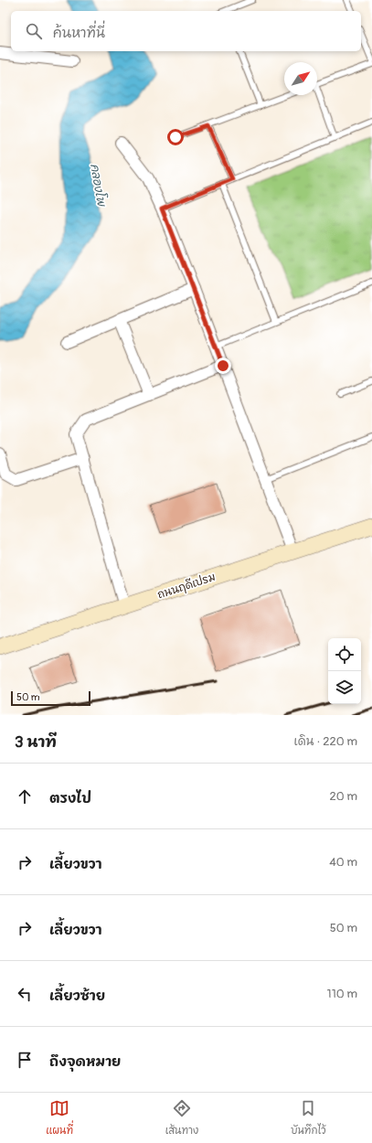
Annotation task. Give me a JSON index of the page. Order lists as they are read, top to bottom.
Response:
{
  "streets": {
    "main road": ["ถนนฤดีเปรม"]
  },
  "water": ["คลองโพ"],
  "scale_bar": "50 m",
  "north": "top right",
  "page": {
    "search": "ค้นหาที่นี่",
    "scale": "50 m",
    "heading": ["3 นาที", "เดิน · 220 m"],
    "list": [
      ["ตรงไป", "20 m"],
      ["เลี้ยวขวา", "40 m"],
      ["เลี้ยวขวา", "50 m"],
      ["เลี้ยวซ้าย", "110 m"],
      "ถึงจุดหมาย"
    ],
    "nav": ["แผนที่", "เส้นทาง", "บันทึกไว้"]
  }
}
